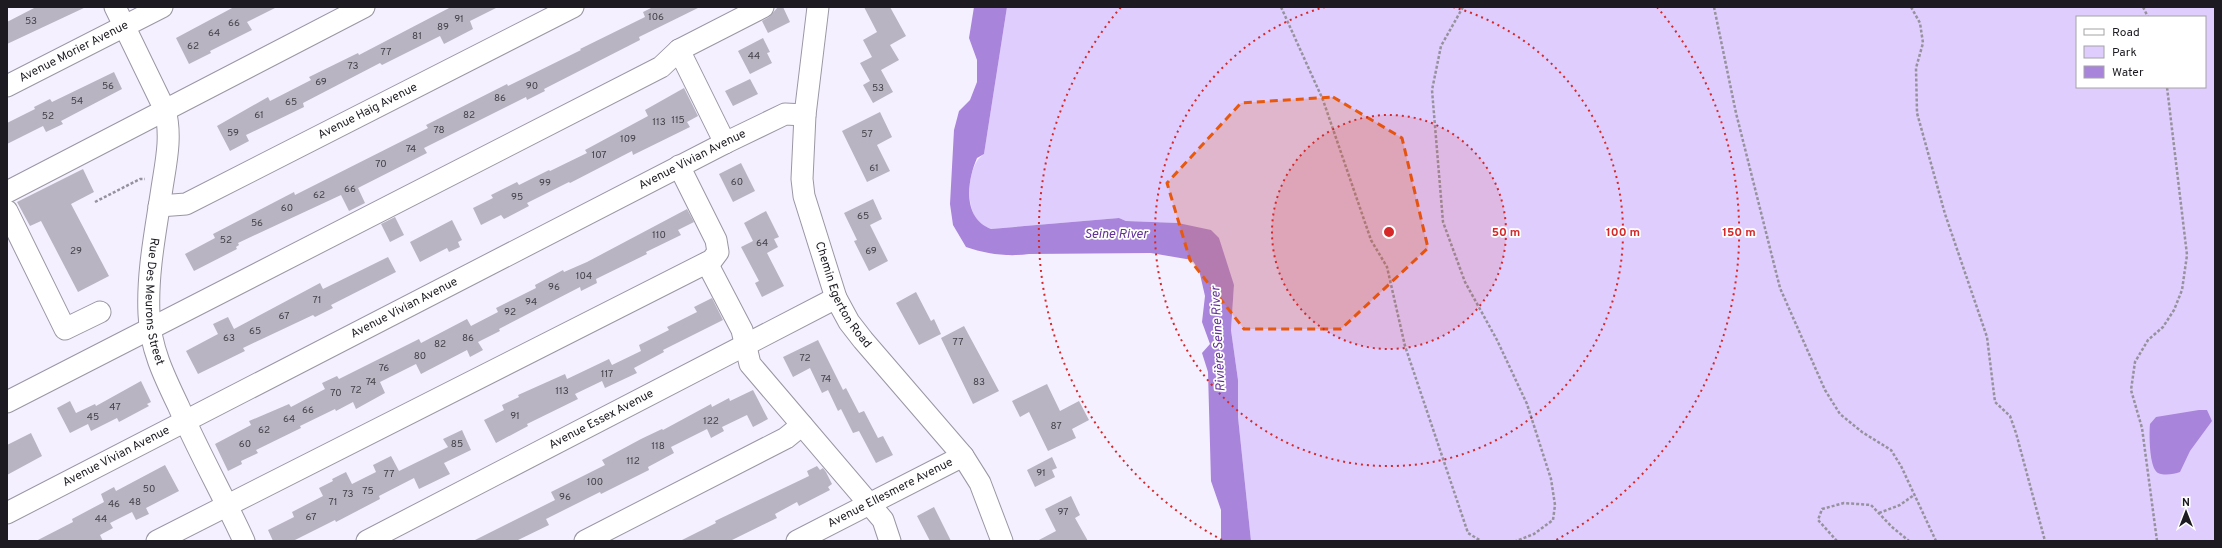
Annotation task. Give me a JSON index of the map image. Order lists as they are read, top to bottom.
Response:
{
  "streets": {
    "street": [
      "Avenue Morier Avenue",
      "Avenue Haig Avenue",
      "Avenue Vivian Avenue",
      "Chemin Egerton Road",
      "Rue Des Meurons Street",
      "Avenue Essex Avenue",
      "Avenue Ellesmere Avenue"
    ]
  },
  "crossings": [
    ["Avenue Morier Avenue", "Rue Des Meurons Street"],
    ["Avenue Haig Avenue", "Rue Des Meurons Street"],
    ["Avenue Vivian Avenue", "Chemin Egerton Road"],
    ["Avenue Vivian Avenue", "Rue Des Meurons Street"],
    ["Chemin Egerton Road", "Avenue Essex Avenue"],
    ["Chemin Egerton Road", "Avenue Ellesmere Avenue"]
  ],
  "water": ["Seine River", "Rivière Seine River"],
  "house_numbers": [
    "106",
    "91",
    "53",
    "66",
    "89",
    "64",
    "81",
    "62",
    "77",
    "44",
    "73",
    "69",
    "56",
    "90",
    "53",
    "86",
    "54",
    "65",
    "61",
    "82",
    "52",
    "115",
    "113",
    "78",
    "59",
    "57",
    "109",
    "74",
    "107",
    "70",
    "61",
    "60",
    "99",
    "66",
    "62",
    "95",
    "60",
    "65",
    "56",
    "110",
    "52",
    "64",
    "29",
    "69",
    "104",
    "96",
    "71",
    "94",
    "92",
    "67",
    "65",
    "63",
    "86",
    "77",
    "82",
    "80",
    "72",
    "76",
    "117",
    "74",
    "74",
    "83",
    "72",
    "113",
    "70",
    "47",
    "66",
    "91",
    "45",
    "64",
    "122",
    "87",
    "62",
    "60",
    "85",
    "118",
    "112",
    "91",
    "77",
    "100",
    "50",
    "75",
    "73",
    "96",
    "48",
    "71",
    "46",
    "97",
    "67",
    "44"
  ],
  "legend": ["Road", "Park", "Water"],
  "north": "top",
  "rings": ["50 m", "100 m", "150 m"]
}
